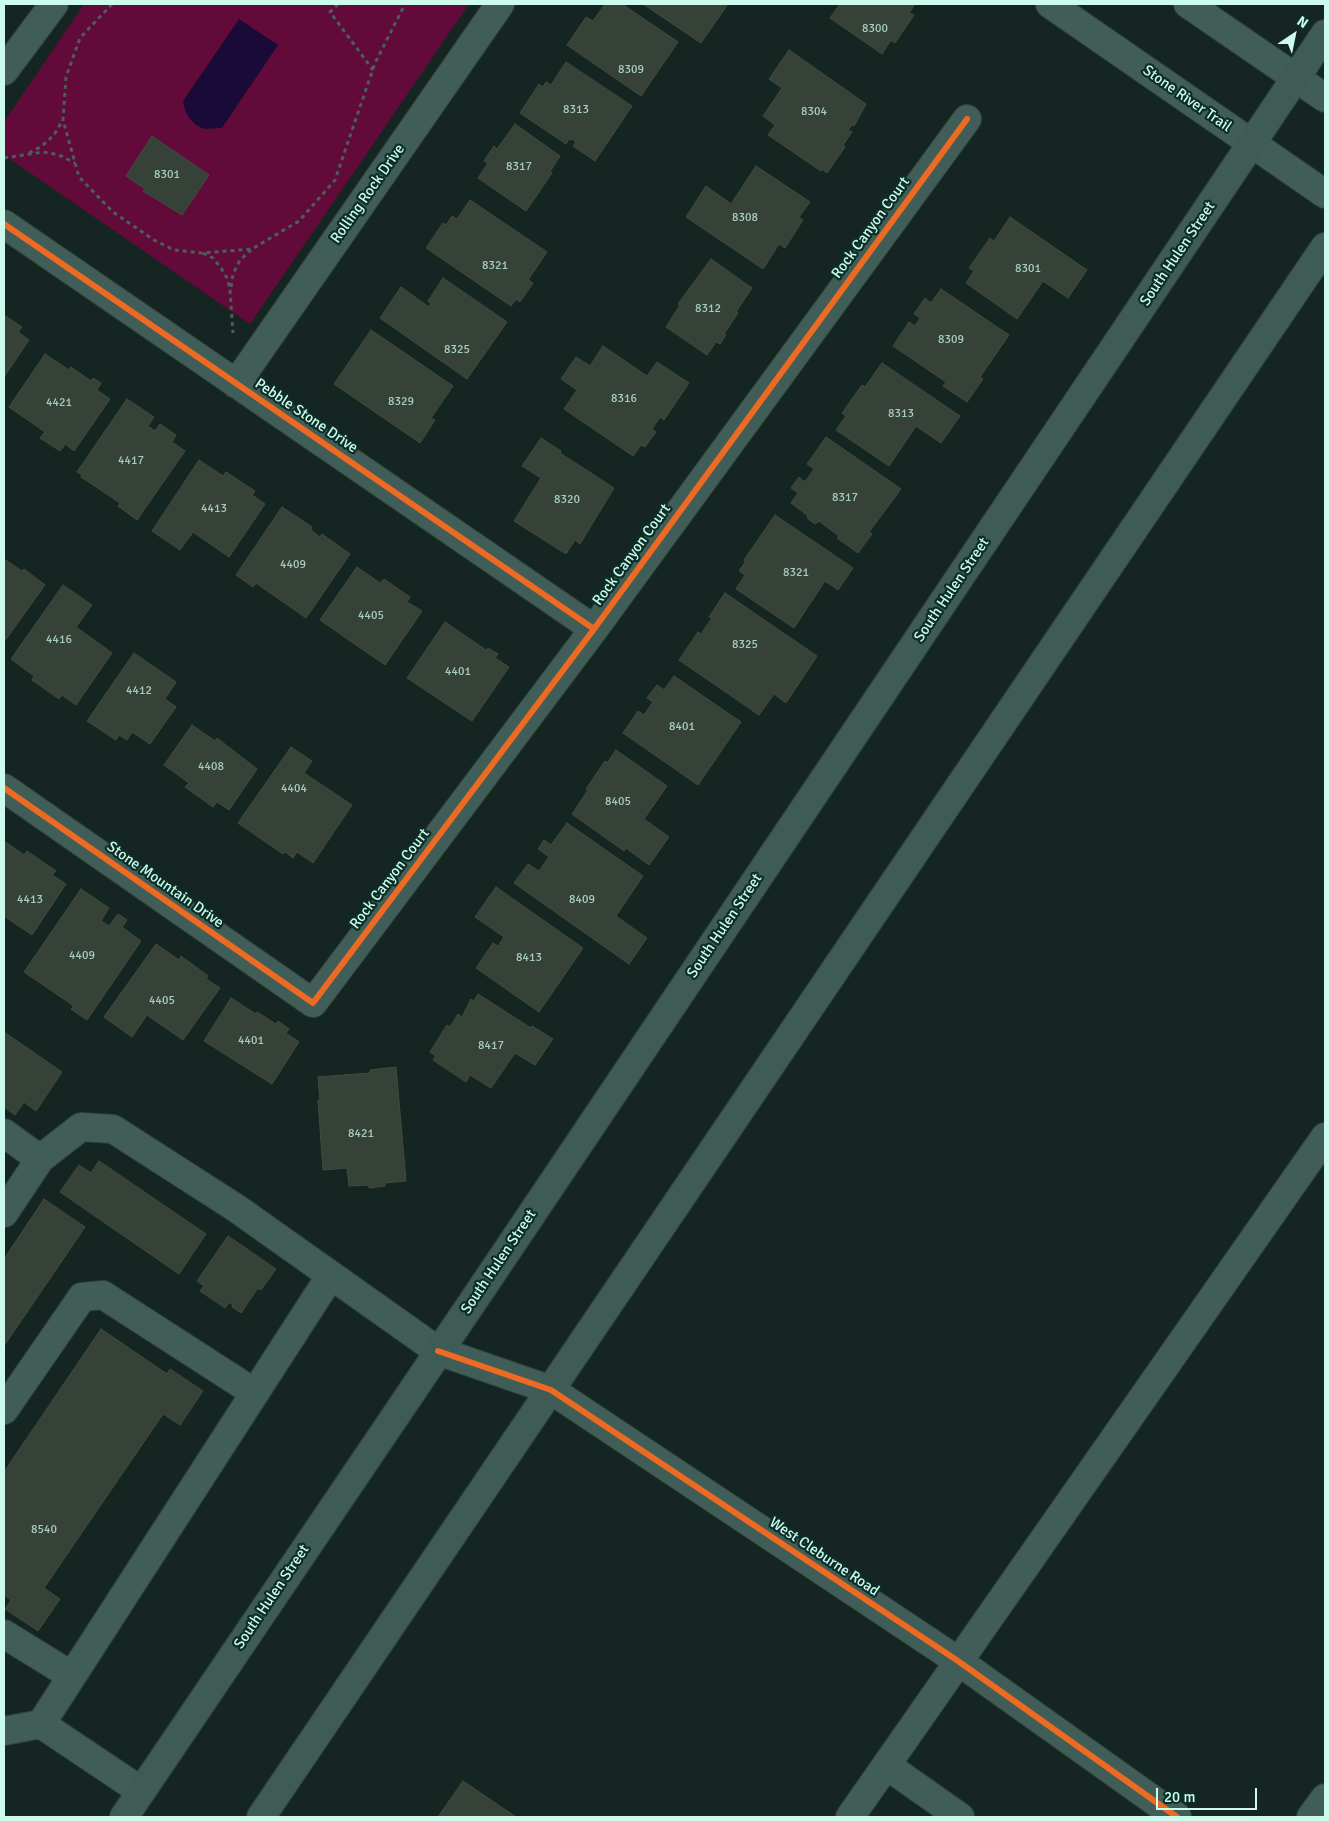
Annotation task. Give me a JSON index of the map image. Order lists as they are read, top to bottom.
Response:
{
  "streets": {
    "main road": ["South Hulen Street"],
    "street": [
      "Stone River Trail",
      "Rolling Rock Drive",
      "Rock Canyon Court",
      "Pebble Stone Drive",
      "Stone Mountain Drive",
      "West Cleburne Road"
    ]
  },
  "crossings": [
    ["Stone River Trail", "South Hulen Street"],
    ["Rolling Rock Drive", "Pebble Stone Drive"],
    ["Rock Canyon Court", "Pebble Stone Drive"],
    ["Rock Canyon Court", "Stone Mountain Drive"],
    ["South Hulen Street", "West Cleburne Road"]
  ],
  "house_numbers": [
    "8300",
    "8309",
    "8313",
    "8304",
    "8317",
    "8301",
    "8308",
    "8321",
    "8301",
    "8312",
    "8309",
    "8325",
    "8316",
    "8329",
    "4421",
    "8313",
    "4417",
    "8317",
    "8320",
    "4413",
    "4409",
    "8321",
    "4405",
    "4416",
    "8325",
    "4401",
    "4412",
    "8401",
    "4408",
    "4404",
    "8405",
    "4413",
    "8409",
    "4409",
    "8413",
    "4405",
    "4401",
    "8417",
    "8421",
    "8540"
  ],
  "scale_bar": "20 m",
  "north": "top right"
}
